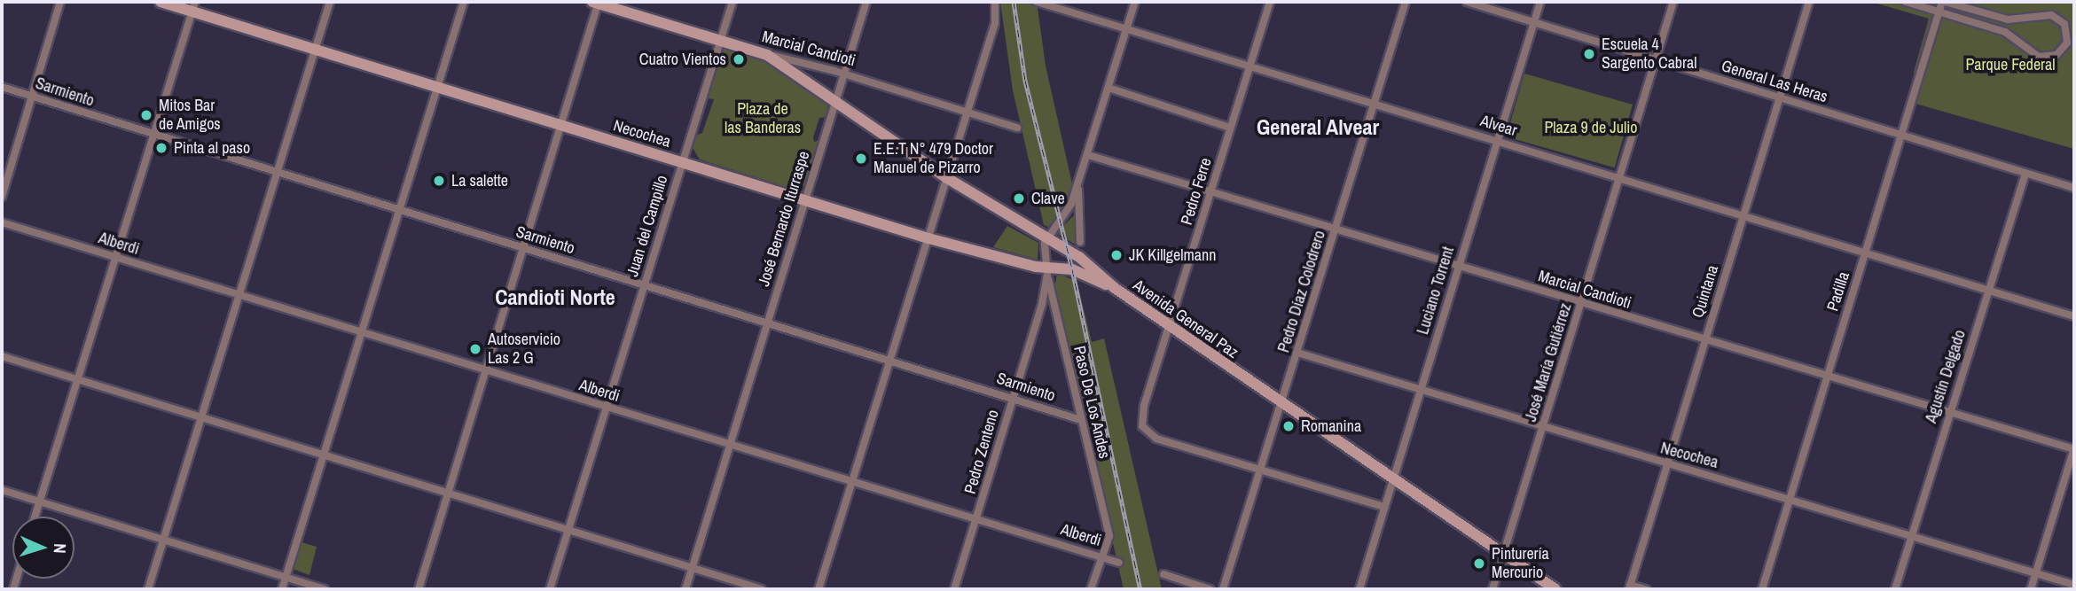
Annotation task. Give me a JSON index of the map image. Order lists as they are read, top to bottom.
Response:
{
  "streets": {
    "main road": ["Marcial Candioti", "Necochea", "Avenida General Paz"],
    "street": [
      "General Las Heras",
      "Sarmiento",
      "Alvear",
      "Pedro Ferre",
      "José Bernardo Iturraspe",
      "Juan del Campillo",
      "Alberdi",
      "Luciano Torrent",
      "Pedro Díaz Colodrero",
      "Quintana",
      "Padilla",
      "José María Gutiérrez",
      "Agustín Delgado",
      "Paso De Los Andes",
      "Pedro Zenteno"
    ]
  },
  "crossings": [
    ["Marcial Candioti", "Pedro Ferre"],
    ["Marcial Candioti", "José Bernardo Iturraspe"],
    ["Marcial Candioti", "Juan del Campillo"],
    ["Marcial Candioti", "Luciano Torrent"],
    ["Marcial Candioti", "Pedro Díaz Colodrero"],
    ["Marcial Candioti", "Quintana"],
    ["Marcial Candioti", "Padilla"],
    ["Marcial Candioti", "Avenida General Paz"],
    ["Marcial Candioti", "José María Gutiérrez"],
    ["Marcial Candioti", "Agustín Delgado"],
    ["General Las Heras", "Luciano Torrent"],
    ["General Las Heras", "Quintana"],
    ["General Las Heras", "Padilla"],
    ["General Las Heras", "José María Gutiérrez"],
    ["General Las Heras", "Agustín Delgado"],
    ["Sarmiento", "José Bernardo Iturraspe"],
    ["Sarmiento", "Juan del Campillo"],
    ["Sarmiento", "Paso De Los Andes"],
    ["Sarmiento", "Pedro Zenteno"],
    ["Alvear", "Pedro Ferre"],
    ["Alvear", "Luciano Torrent"],
    ["Alvear", "Pedro Díaz Colodrero"],
    ["Alvear", "Quintana"],
    ["Alvear", "Padilla"],
    ["Alvear", "José María Gutiérrez"],
    ["Alvear", "Agustín Delgado"],
    ["Necochea", "José Bernardo Iturraspe"],
    ["Necochea", "Juan del Campillo"],
    ["Necochea", "Luciano Torrent"],
    ["Necochea", "Pedro Díaz Colodrero"],
    ["Necochea", "Quintana"],
    ["Necochea", "Padilla"],
    ["Necochea", "Avenida General Paz"],
    ["Necochea", "José María Gutiérrez"],
    ["Necochea", "Agustín Delgado"],
    ["Necochea", "Paso De Los Andes"],
    ["Necochea", "Pedro Zenteno"],
    ["Pedro Ferre", "Pedro Díaz Colodrero"],
    ["Pedro Ferre", "Avenida General Paz"],
    ["José Bernardo Iturraspe", "Alberdi"],
    ["José Bernardo Iturraspe", "Avenida General Paz"],
    ["Juan del Campillo", "Alberdi"],
    ["Alberdi", "Paso De Los Andes"],
    ["Alberdi", "Pedro Zenteno"],
    ["Luciano Torrent", "Avenida General Paz"],
    ["Pedro Díaz Colodrero", "Avenida General Paz"],
    ["Avenida General Paz", "José María Gutiérrez"],
    ["Avenida General Paz", "Pedro Zenteno"],
    ["Paso De Los Andes", "Pedro Zenteno"]
  ],
  "districts": ["General Alvear", "Candioti Norte"],
  "parks": ["Parque Federal", "Plaza de las Banderas", "Plaza 9 de Julio"],
  "places": [
    "Escuela 4 Sargento Cabral",
    "Cuatro Vientos",
    "Mitos Bar de Amigos",
    "Pinta al paso",
    "E.E.T N° 479 Doctor Manuel de Pizarro",
    "La salette",
    "Clave",
    "JK Killgelmann",
    "Autoservicio Las 2 G",
    "Romanina",
    "Pinturería Mercurio"
  ],
  "north": "right"
}
